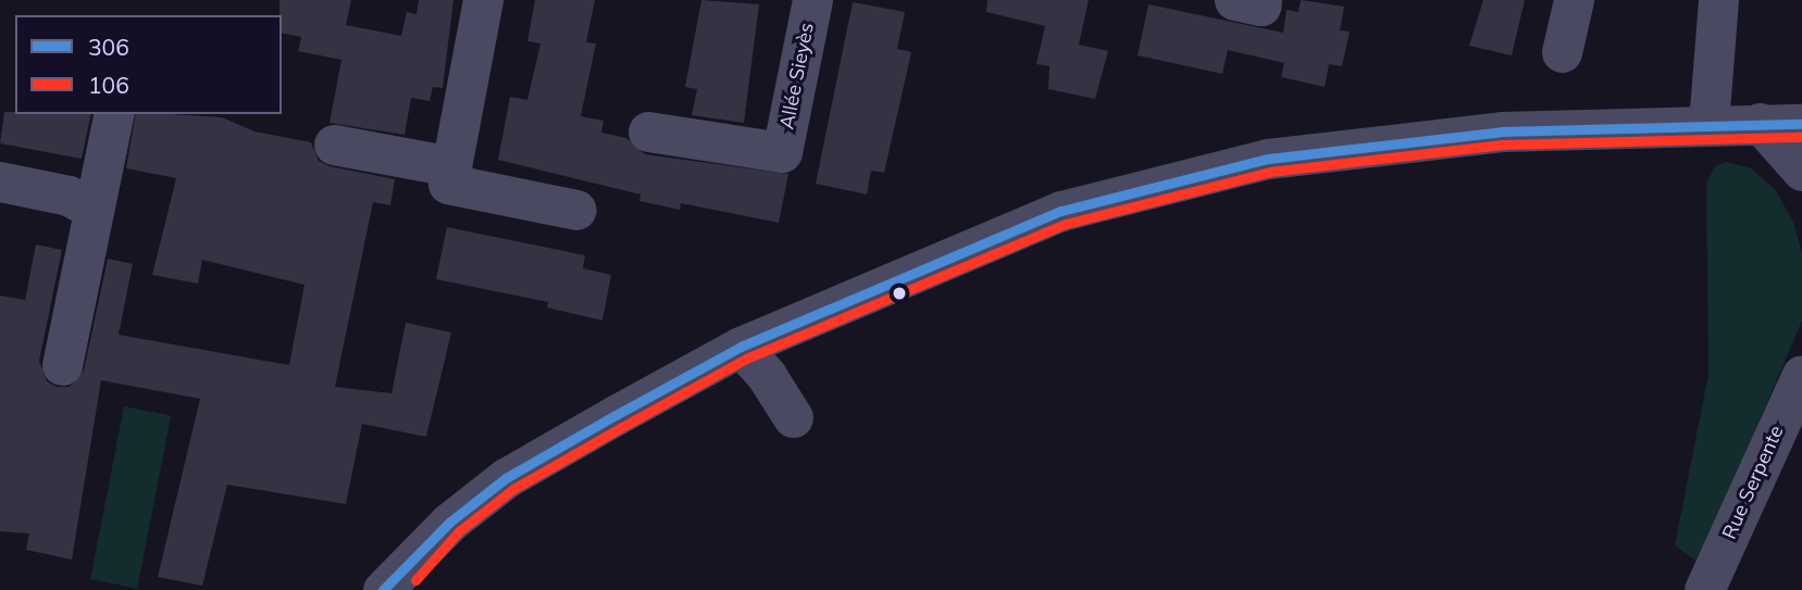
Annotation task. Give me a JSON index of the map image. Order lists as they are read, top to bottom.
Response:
{
  "streets": {
    "street": ["Allée Sieyès", "Rue Serpente"]
  },
  "lines": ["transit line 306", "transit line 106"],
  "legend": ["306", "106"]
}
